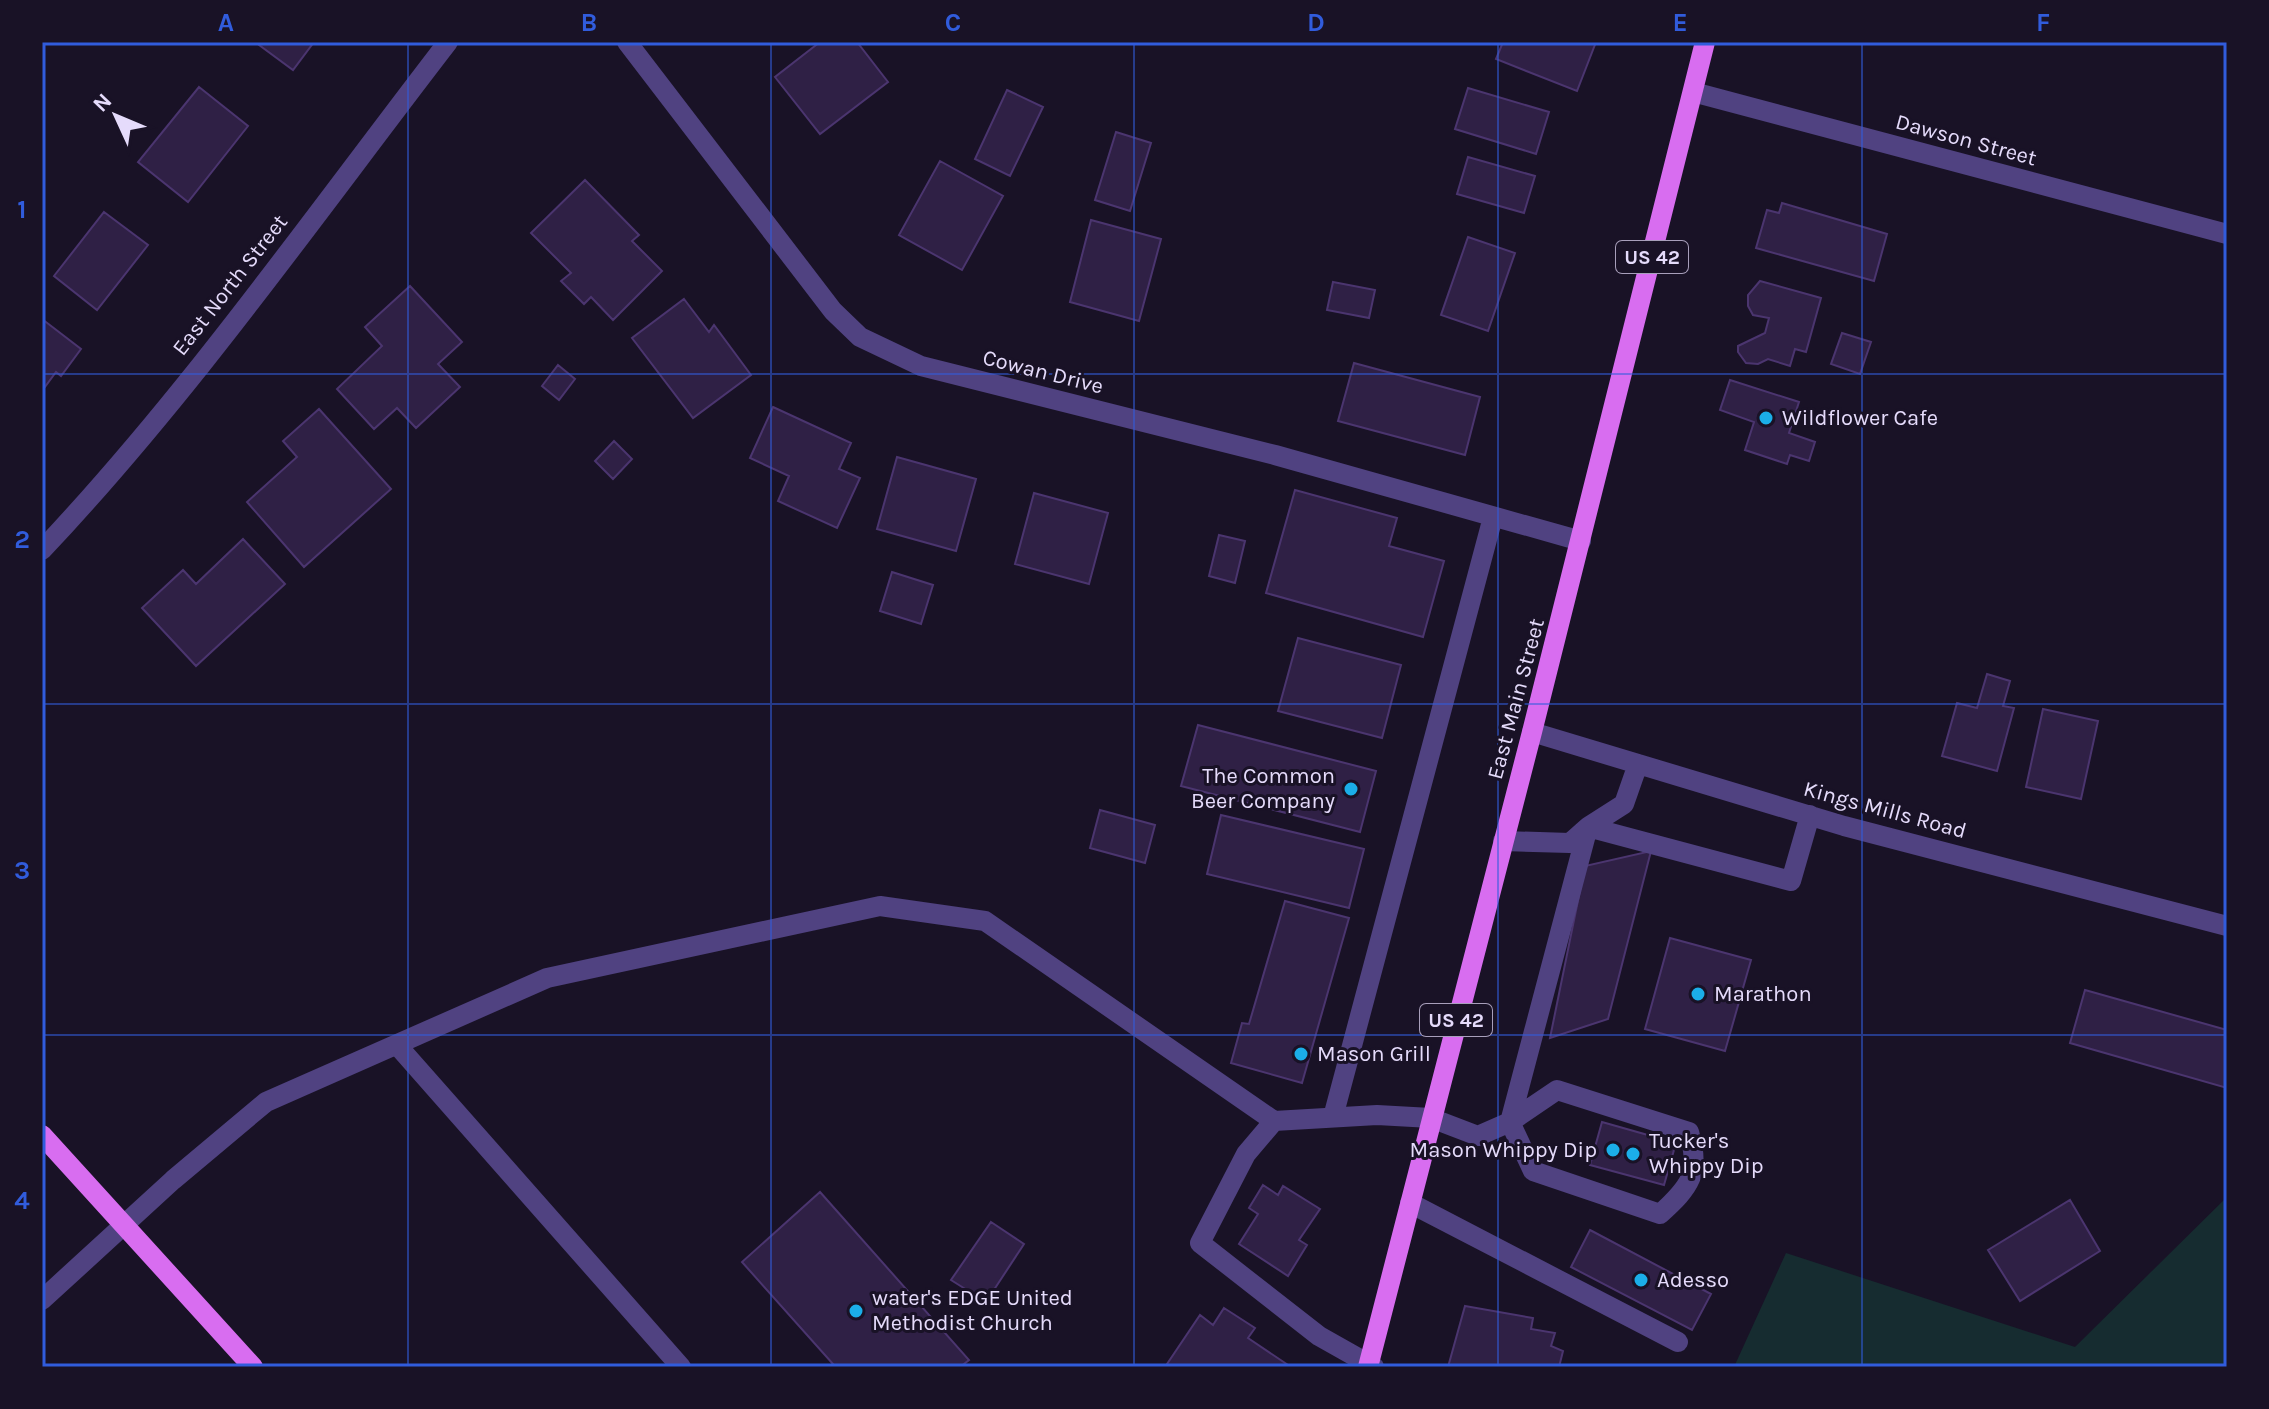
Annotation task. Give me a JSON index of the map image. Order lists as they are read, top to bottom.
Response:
{
  "streets": {
    "main road": ["US 42", "East Main Street"],
    "street": [
      "Dawson Street",
      "East North Street",
      "Cowan Drive",
      "Kings Mills Road"
    ]
  },
  "crossings": [
    ["Dawson Street", "East Main Street"],
    ["Cowan Drive", "East Main Street"],
    ["East Main Street", "Kings Mills Road"]
  ],
  "places": [
    "Wildflower Cafe",
    "The Common Beer Company",
    "Marathon",
    "Mason Grill",
    "Mason Whippy Dip",
    "Tucker's Whippy Dip",
    "Adesso",
    "water's EDGE United Methodist Church"
  ],
  "north": "top left",
  "grid": {
    "columns": [
      "A",
      "B",
      "C",
      "D",
      "E",
      "F"
    ],
    "rows": [
      "1",
      "2",
      "3",
      "4"
    ]
  }
}
